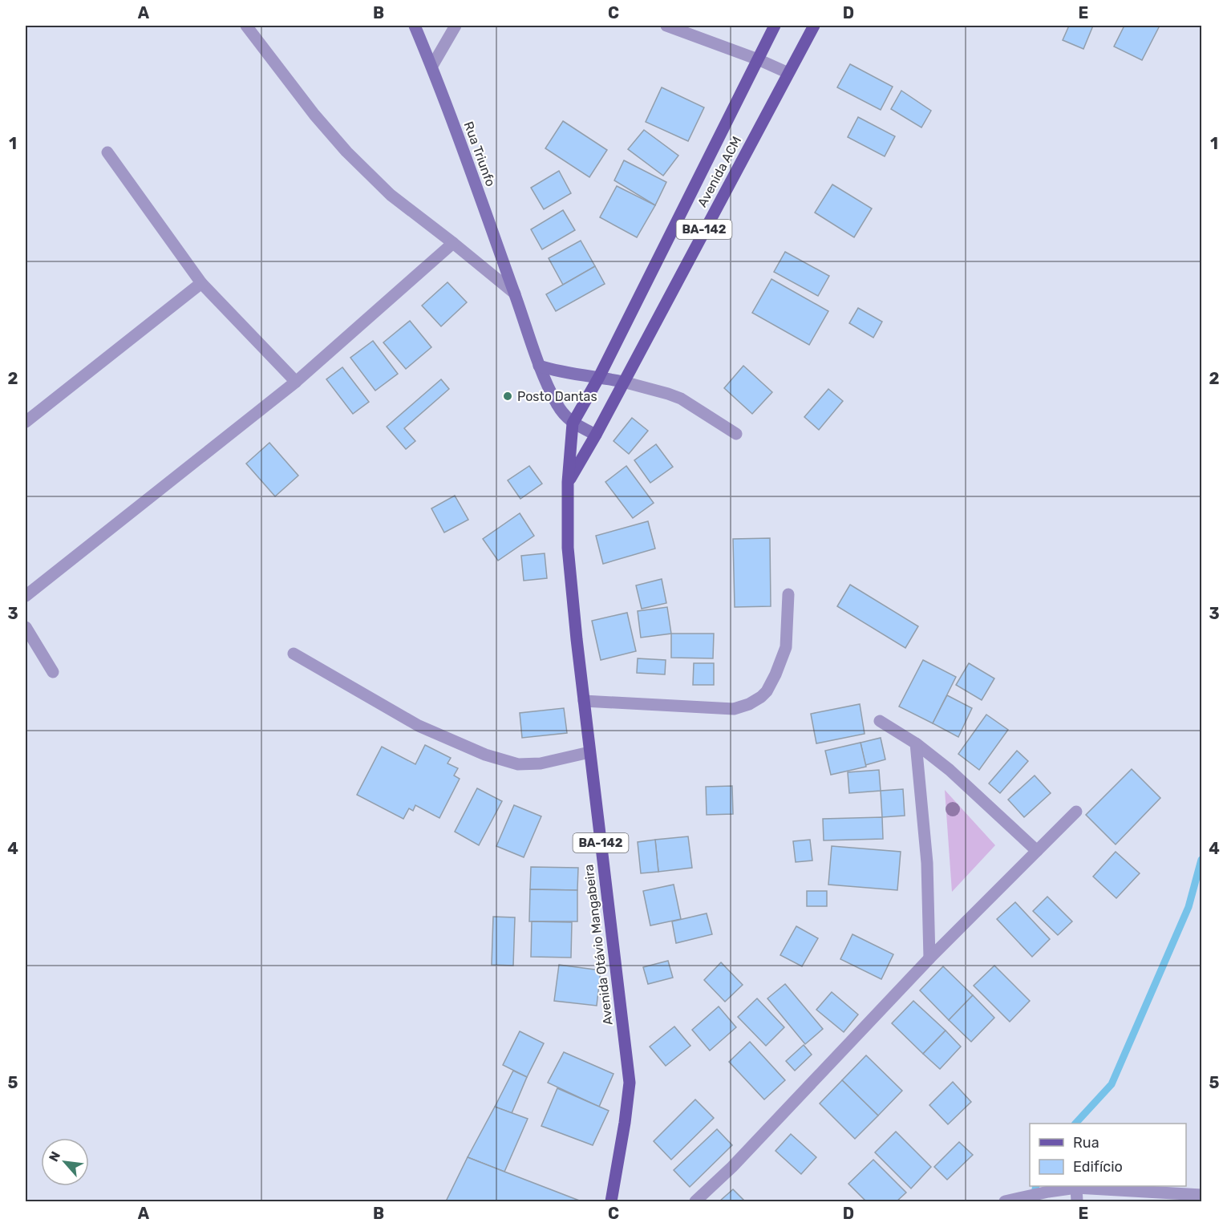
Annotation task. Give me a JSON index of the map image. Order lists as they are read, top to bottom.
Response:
{
  "streets": {
    "main road": [
      "Rua Triunfo",
      "Avenida ACM",
      "BA-142",
      "Avenida Otávio Mangabeira"
    ]
  },
  "crossings": [
    ["Avenida ACM", "Avenida Otávio Mangabeira"]
  ],
  "places": ["Posto Dantas"],
  "legend": ["Rua", "Edifício"],
  "north": "top left",
  "grid": {
    "columns": [
      "A",
      "B",
      "C",
      "D",
      "E"
    ],
    "rows": [
      "1",
      "2",
      "3",
      "4",
      "5"
    ]
  }
}
